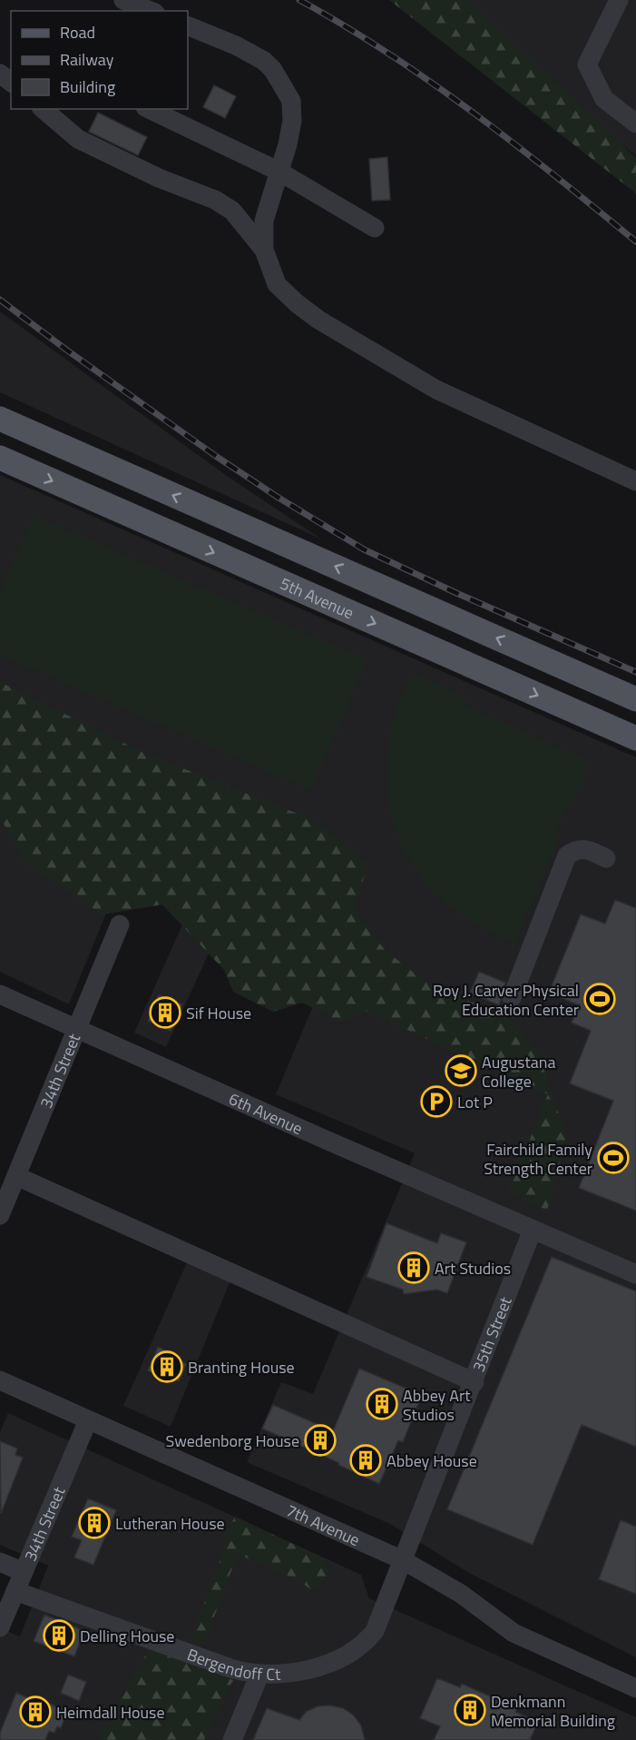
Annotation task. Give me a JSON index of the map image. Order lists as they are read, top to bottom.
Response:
{
  "streets": {
    "main road": ["5th Avenue"],
    "street": [
      "34th Street",
      "6th Avenue",
      "35th Street",
      "7th Avenue",
      "Bergendoff Ct"
    ]
  },
  "crossings": [
    ["34th Street", "6th Avenue"],
    ["34th Street", "7th Avenue"],
    ["34th Street", "Bergendoff Ct"],
    ["6th Avenue", "35th Street"],
    ["35th Street", "7th Avenue"],
    ["35th Street", "Bergendoff Ct"],
    ["7th Avenue", "Bergendoff Ct"]
  ],
  "places": {
    "sports": ["Roy J. Carver Physical Education Center", "Fairchild Family Strength Center"],
    "building": [
      "Sif House",
      "Art Studios",
      "Branting House",
      "Abbey Art Studios",
      "Swedenborg House",
      "Abbey House",
      "Lutheran House",
      "Delling House",
      "Denkmann Memorial Building",
      "Heimdall House"
    ],
    "school or university": ["Augustana College"],
    "parking": ["Lot P"]
  },
  "legend": ["Road", "Railway", "Building"]
}
